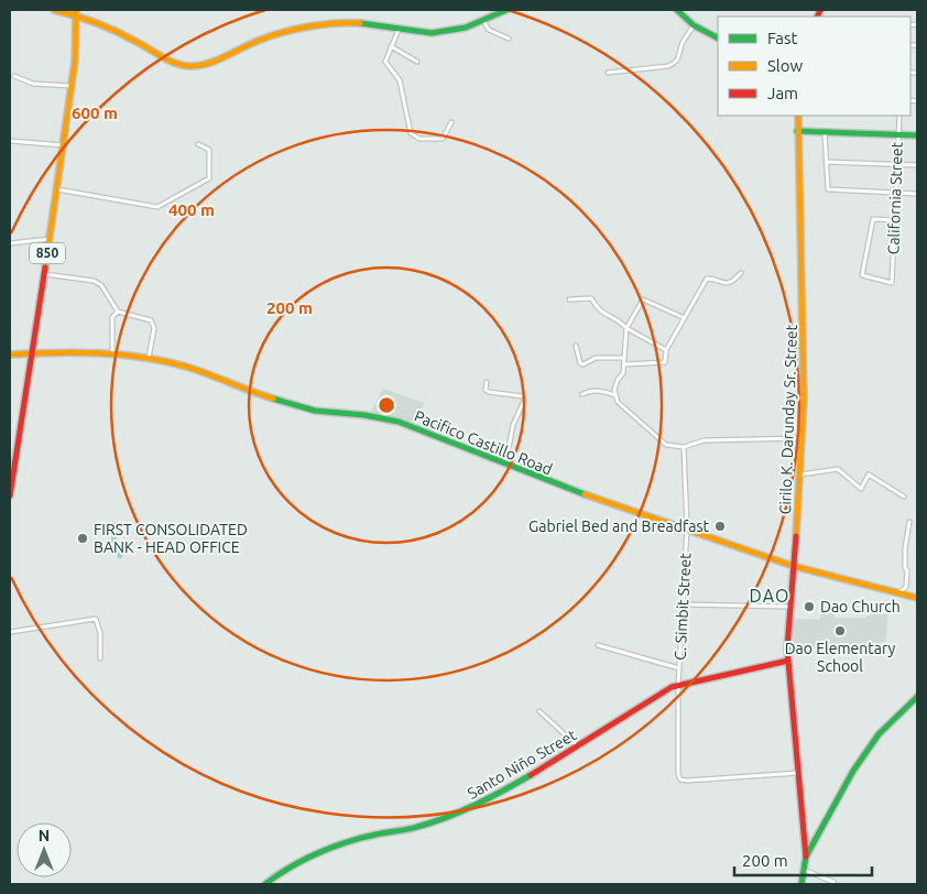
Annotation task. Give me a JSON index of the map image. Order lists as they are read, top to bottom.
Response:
{
  "streets": {
    "main road": [
      "850",
      "Cirilo K. Darunday Sr. Street",
      "Pacifico Castillo Road",
      "Santo Niño Street"
    ],
    "street": ["California Street", "C. Simbit Street"]
  },
  "crossings": [
    ["850", "Pacifico Castillo Road"],
    ["Cirilo K. Darunday Sr. Street", "Pacifico Castillo Road"],
    ["Cirilo K. Darunday Sr. Street", "C. Simbit Street"],
    ["Cirilo K. Darunday Sr. Street", "Santo Niño Street"],
    ["Pacifico Castillo Road", "C. Simbit Street"],
    ["C. Simbit Street", "Santo Niño Street"]
  ],
  "districts": ["DAO"],
  "places": [
    "Gabriel Bed and Breadfast",
    "FIRST CONSOLIDATED BANK - HEAD OFFICE",
    "Dao Church",
    "Dao Elementary School"
  ],
  "legend": ["Fast", "Slow", "Jam"],
  "scale_bar": "200 m",
  "north": "top",
  "rings": ["600 m", "400 m", "200 m"]
}
